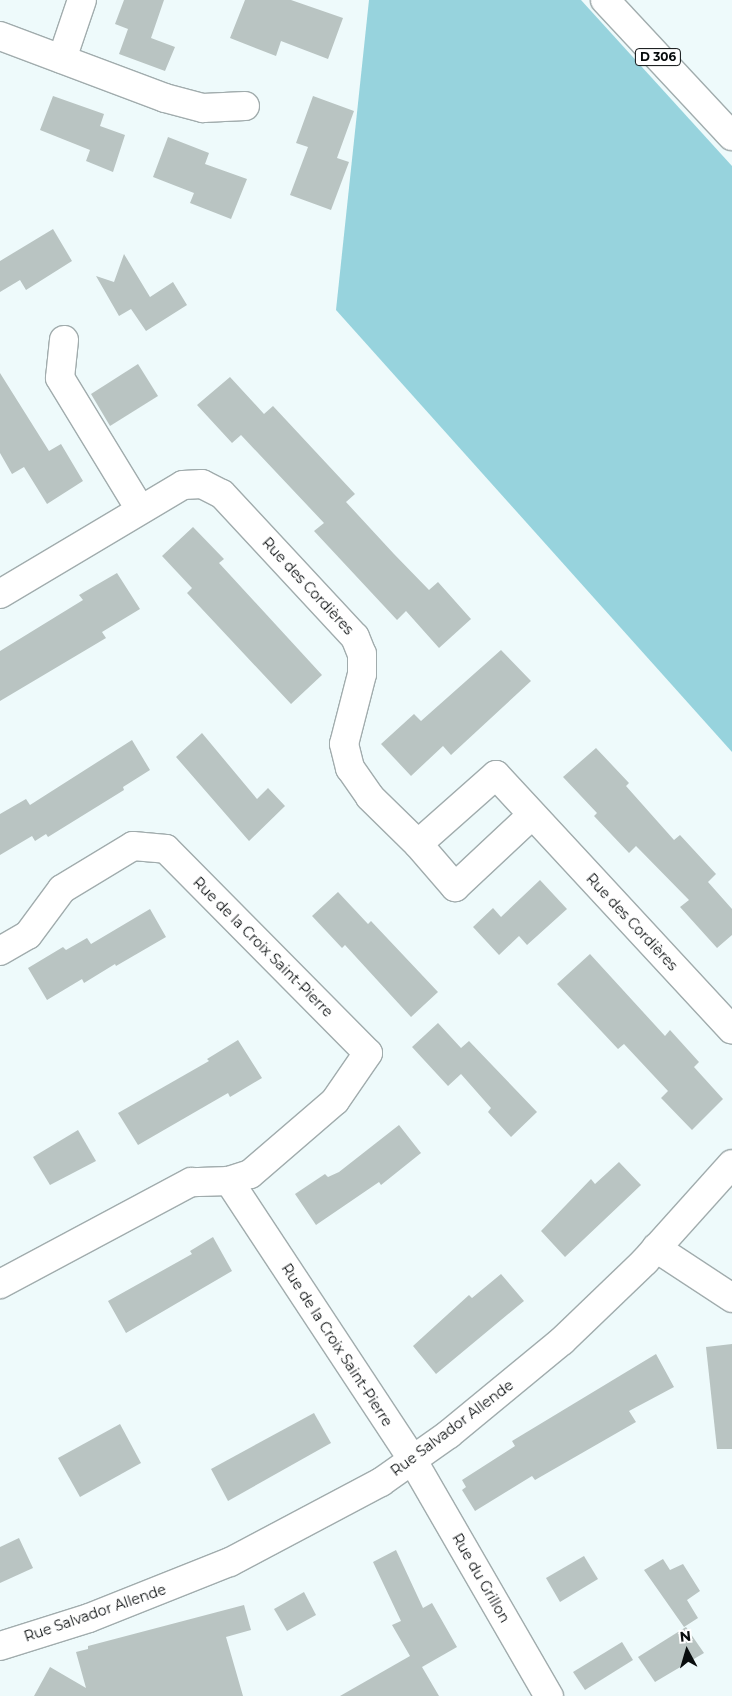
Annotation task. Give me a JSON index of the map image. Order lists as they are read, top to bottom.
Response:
{
  "streets": {
    "street": [
      "D 306",
      "Rue des Cordières",
      "Rue de la Croix Saint-Pierre",
      "Rue Salvador Allende",
      "Rue du Grillon"
    ]
  },
  "crossings": [
    ["Rue de la Croix Saint-Pierre", "Rue Salvador Allende"],
    ["Rue de la Croix Saint-Pierre", "Rue du Grillon"],
    ["Rue Salvador Allende", "Rue du Grillon"]
  ],
  "north": "top"
}
